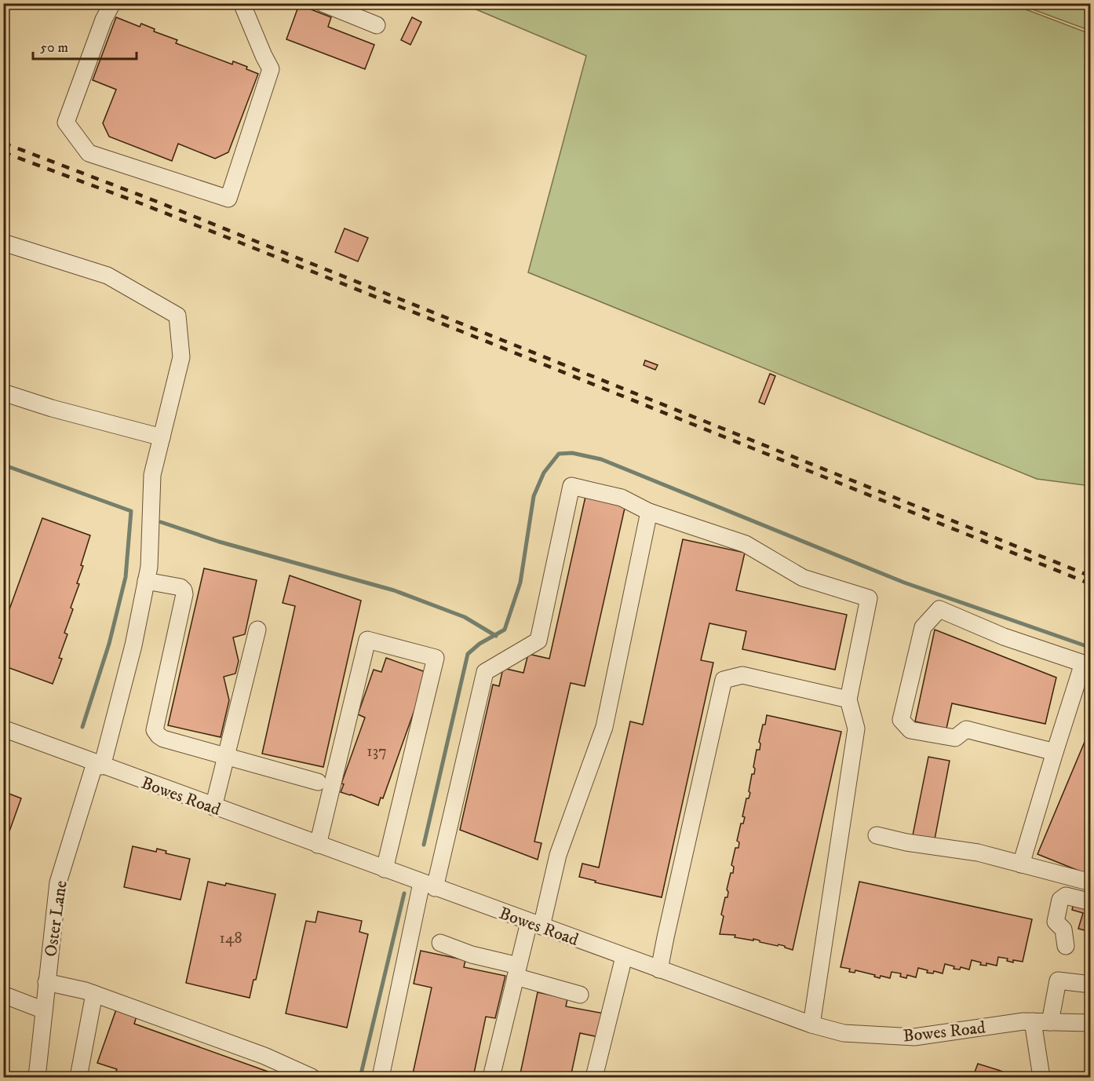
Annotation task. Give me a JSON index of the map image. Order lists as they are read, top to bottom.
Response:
{
  "streets": {
    "street": ["Bowes Road", "Oster Lane"]
  },
  "crossings": [
    ["Bowes Road", "Oster Lane"]
  ],
  "house_numbers": ["137", "148"],
  "scale_bar": "50 m"
}
